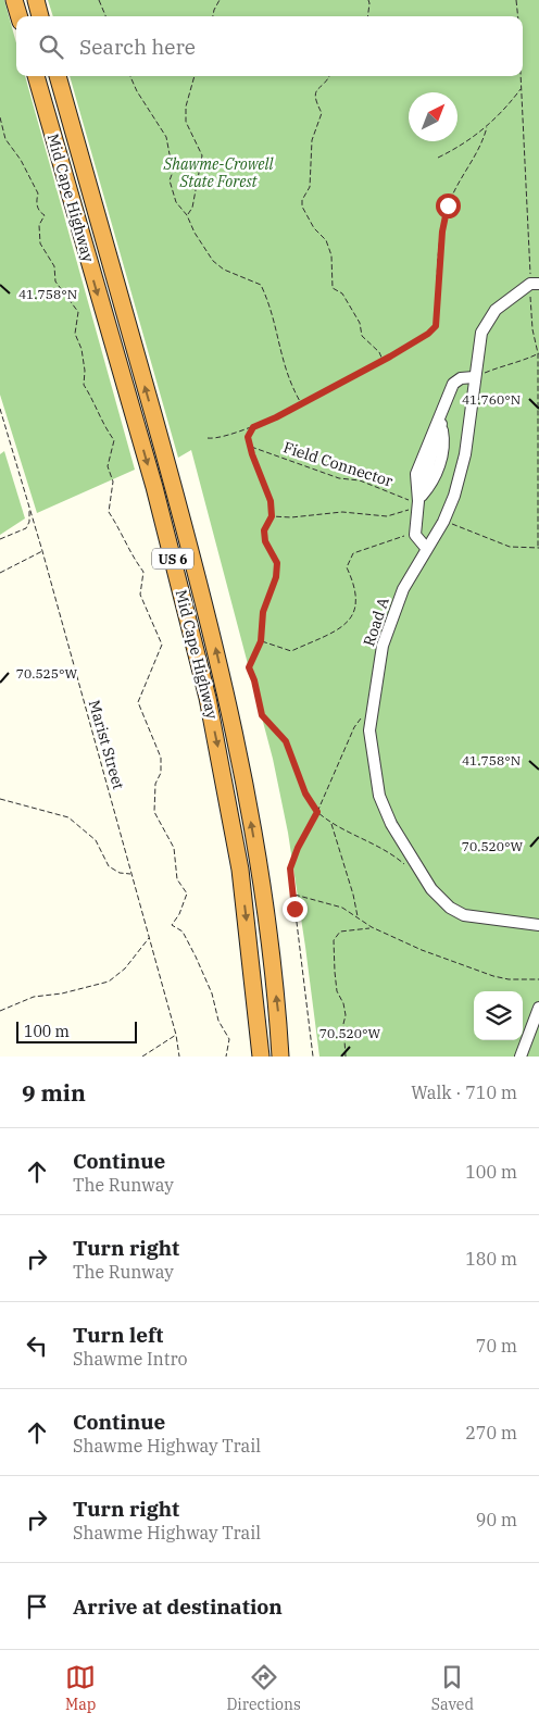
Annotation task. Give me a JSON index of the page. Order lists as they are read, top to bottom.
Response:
{
  "streets": {
    "highway": ["Mid Cape Highway", "US 6"],
    "lane": ["Road A"],
    "path": ["Field Connector", "Marist Street"]
  },
  "parks": ["Shawme-Crowell State Forest"],
  "scale_bar": "100 m",
  "north": "top right",
  "page": {
    "search": "Search here",
    "scale": "100 m",
    "heading": ["9 min", "Walk · 710 m"],
    "list": [
      ["Continue", "The Runway", "100 m"],
      ["Turn right", "The Runway", "180 m"],
      ["Turn left", "Shawme Intro", "70 m"],
      ["Continue", "Shawme Highway Trail", "270 m"],
      ["Turn right", "Shawme Highway Trail", "90 m"],
      "Arrive at destination"
    ],
    "nav": ["Map", "Directions", "Saved"]
  },
  "coordinates": [
    "41.758°N",
    "41.760°N",
    "70.525°W",
    "70.520°W"
  ]
}
